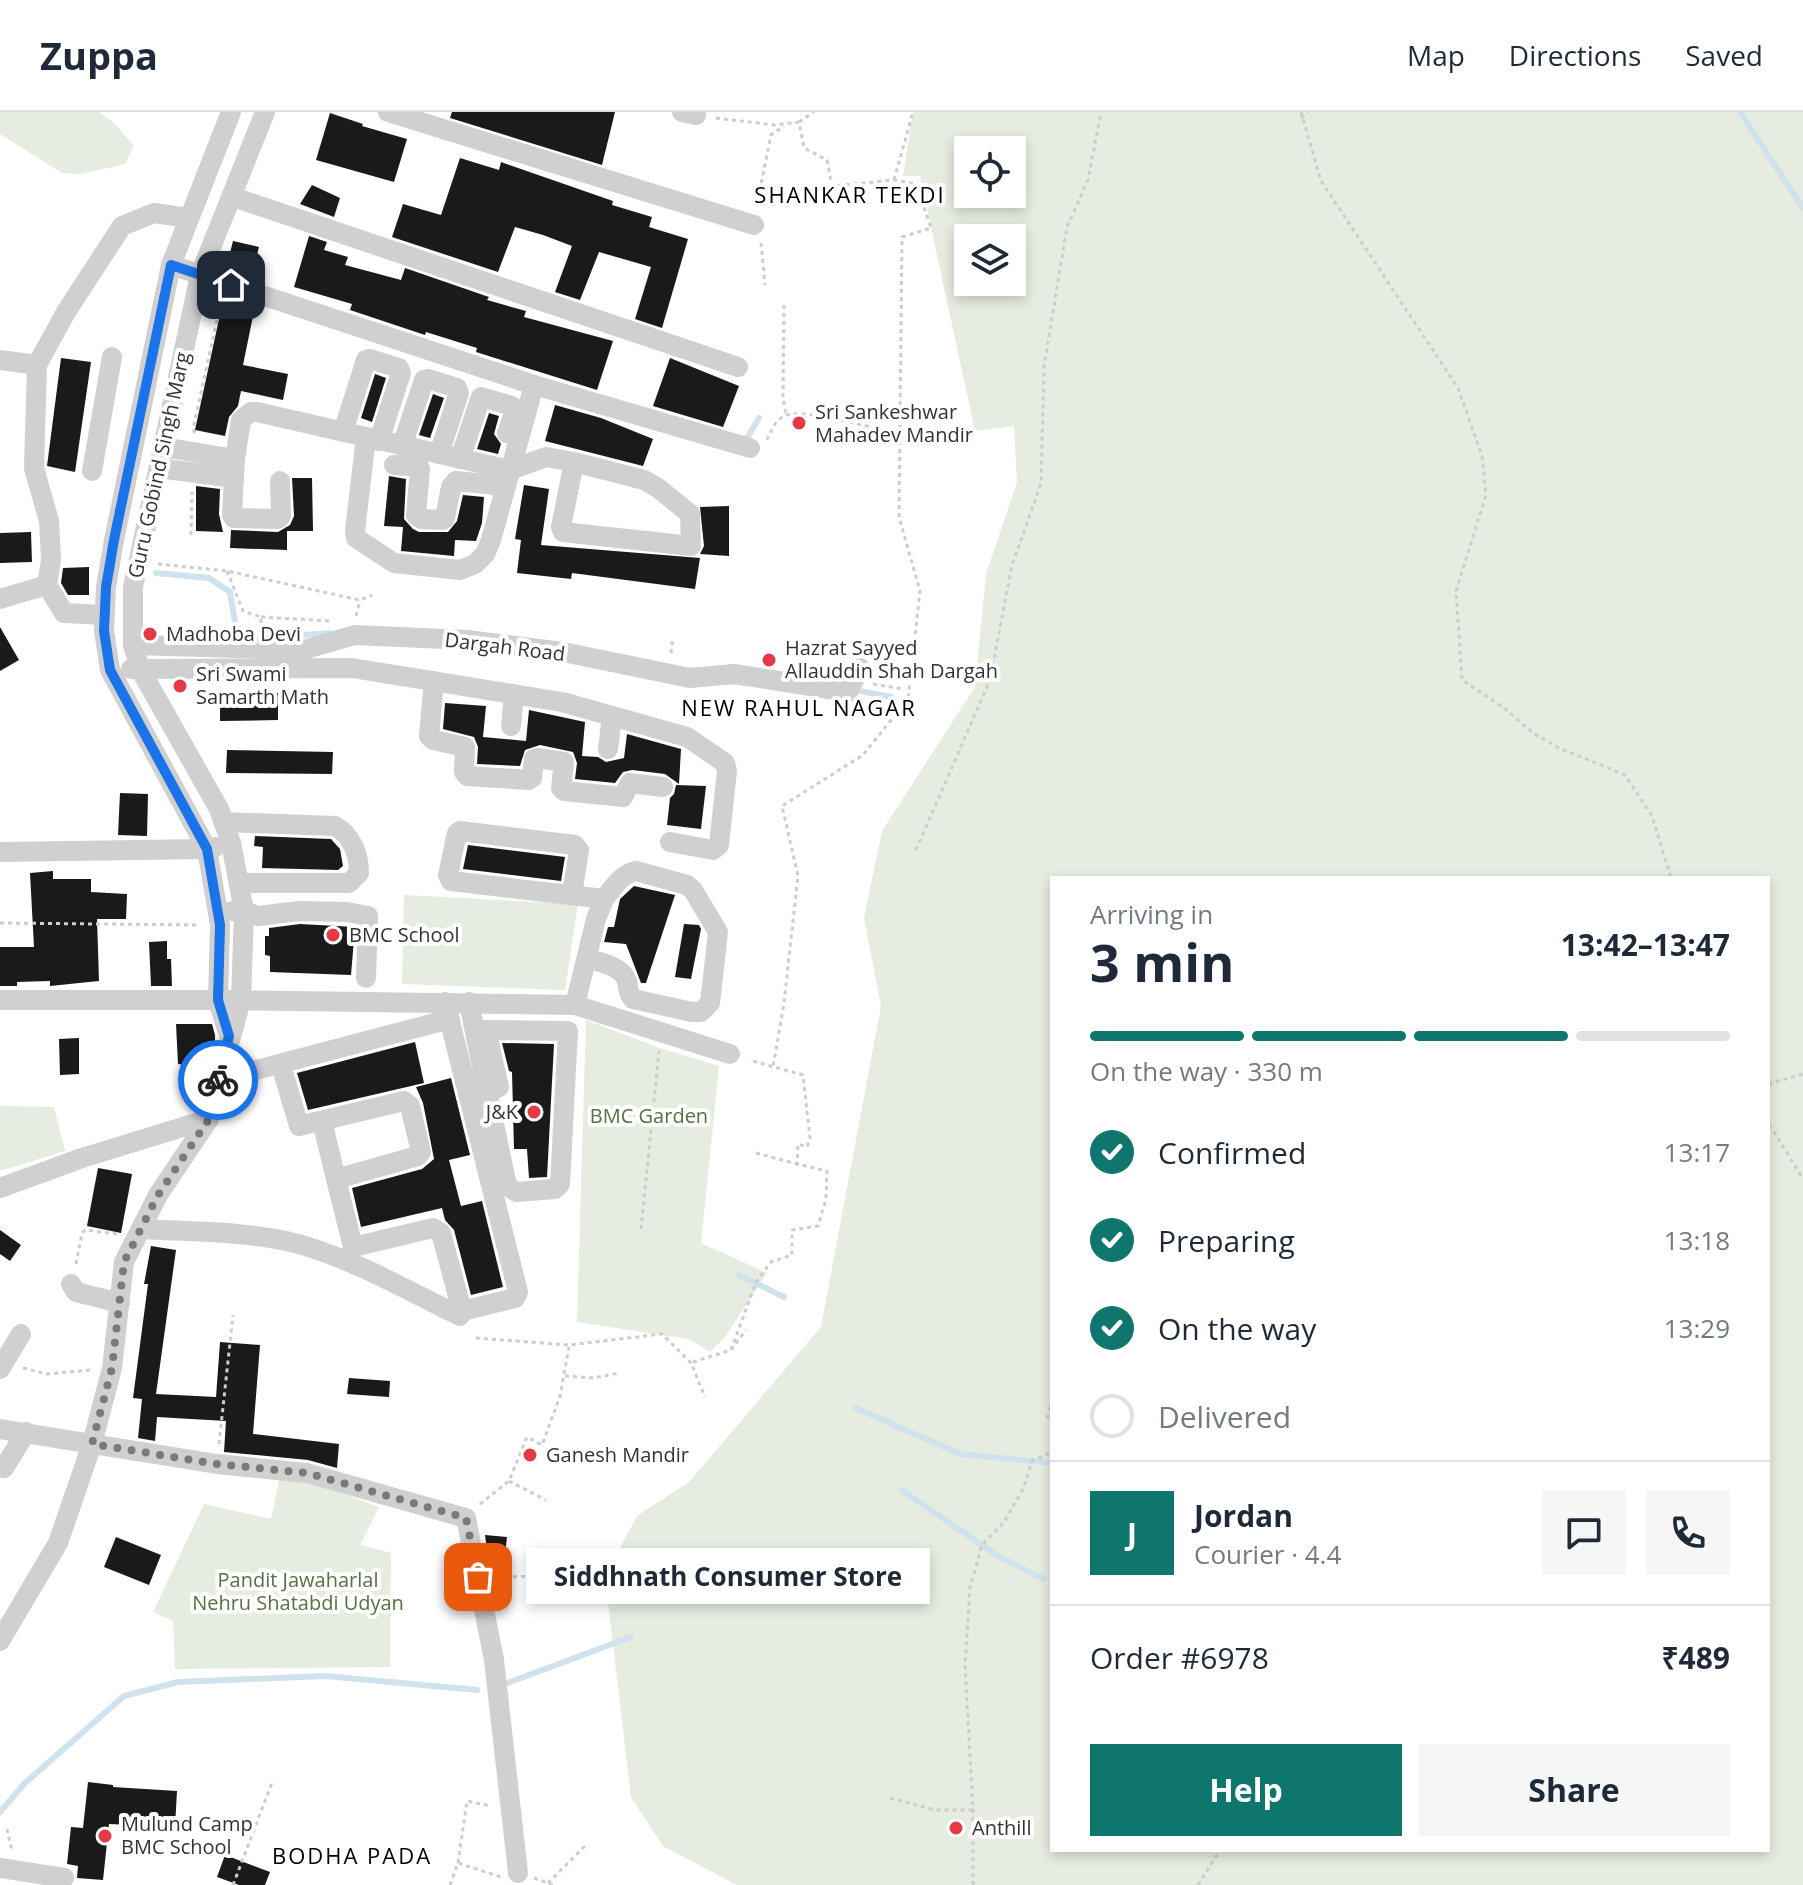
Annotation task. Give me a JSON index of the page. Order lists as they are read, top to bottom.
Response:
{
  "streets": {
    "street": ["Guru Gobind Singh Marg", "Dargah Road"]
  },
  "crossings": [
    ["Guru Gobind Singh Marg", "Dargah Road"]
  ],
  "districts": ["SHANKAR TEKDI", "NEW RAHUL NAGAR", "BODHA PADA"],
  "parks": ["BMC Garden", "Pandit Jawaharlal Nehru Shatabdi Udyan"],
  "places": [
    "Sri Sankeshwar Mahadev Mandir",
    "Madhoba Devi",
    "Hazrat Sayyed Allauddin Shah Dargah",
    "Sri Swami Samarth Math",
    "BMC School",
    "J&K",
    "Ganesh Mandir",
    "Siddhnath Consumer Store",
    "Anthill",
    "Mulund Camp BMC School"
  ],
  "page": {
    "header": "Zuppa",
    "nav": ["Map", "Directions", "Saved"],
    "heading": ["3 min", "Arriving in", "13:42–13:47"],
    "panel": [
      "Jordan",
      "Courier · 4.4",
      "Order #6978",
      "₹489"
    ],
    "bar": "On the way · 330 m",
    "list": [
      ["Confirmed", "13:17"],
      ["Preparing", "13:18"],
      ["On the way", "13:29"],
      "Delivered"
    ],
    "round": "J",
    "bubble": "Siddhnath Consumer Store",
    "buttons": ["Help", "Share"]
  }
}
